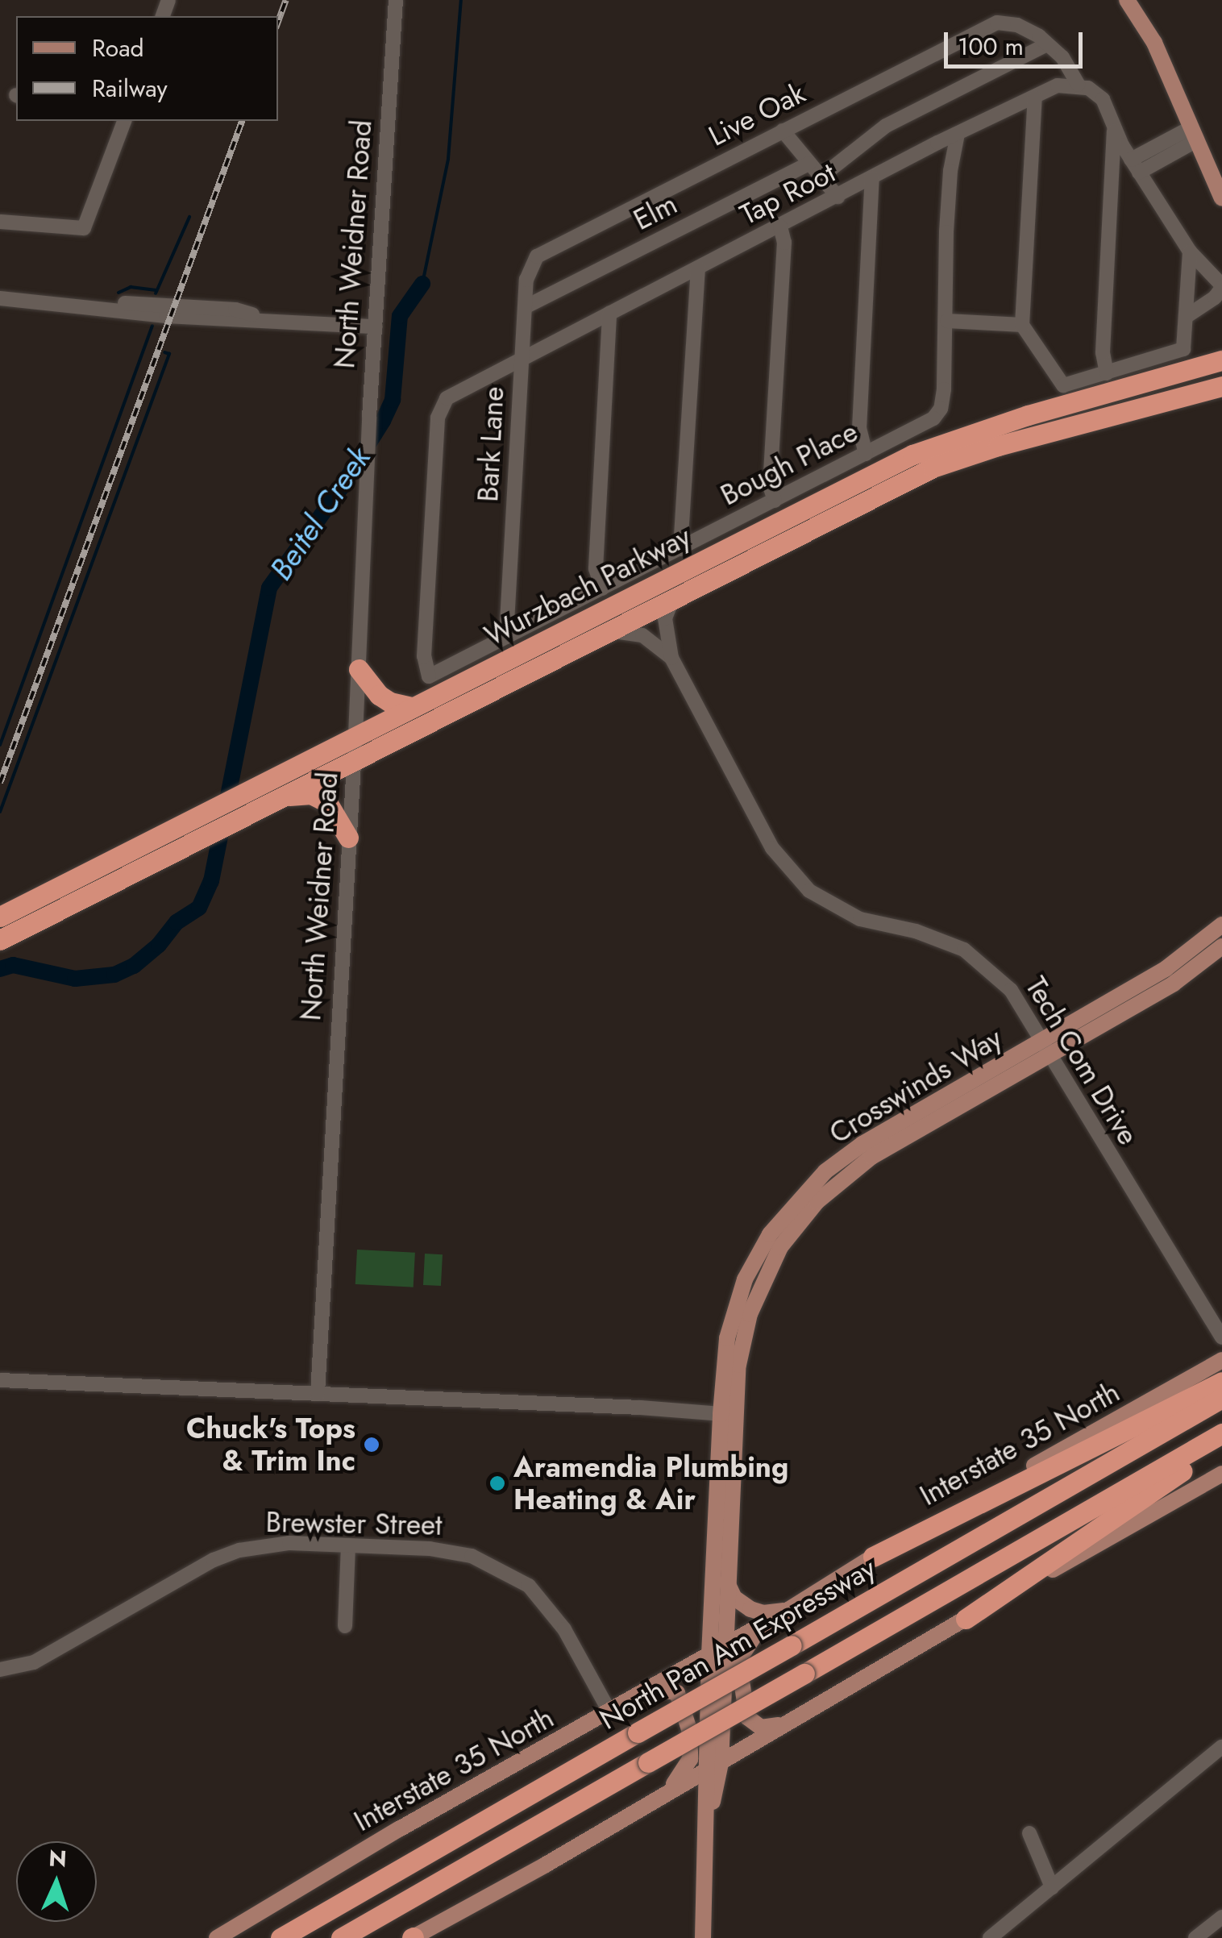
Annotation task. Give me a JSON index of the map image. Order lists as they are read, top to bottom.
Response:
{
  "streets": {
    "highway": ["Wurzbach Parkway", "North Pan Am Expressway"],
    "main road": ["Crosswinds Way", "Interstate 35 North"],
    "street": [
      "Live Oak",
      "Tap Root",
      "Elm",
      "North Weidner Road",
      "Bark Lane",
      "Bough Place",
      "Tech Com Drive",
      "Brewster Street"
    ]
  },
  "crossings": [
    ["Live Oak", "Bark Lane"],
    ["Tap Root", "Bark Lane"],
    ["Tap Root", "Bough Place"],
    ["Elm", "Bark Lane"],
    ["North Weidner Road", "Wurzbach Parkway"],
    ["Bark Lane", "Bough Place"],
    ["Wurzbach Parkway", "Tech Com Drive"],
    ["Tech Com Drive", "Crosswinds Way"],
    ["Interstate 35 North", "Brewster Street"]
  ],
  "water": ["Beitel Creek"],
  "places": ["Chuck's Tops & Trim Inc", "Aramendia Plumbing Heating & Air"],
  "legend": ["Road", "Railway"],
  "scale_bar": "100 m",
  "north": "top"
}
